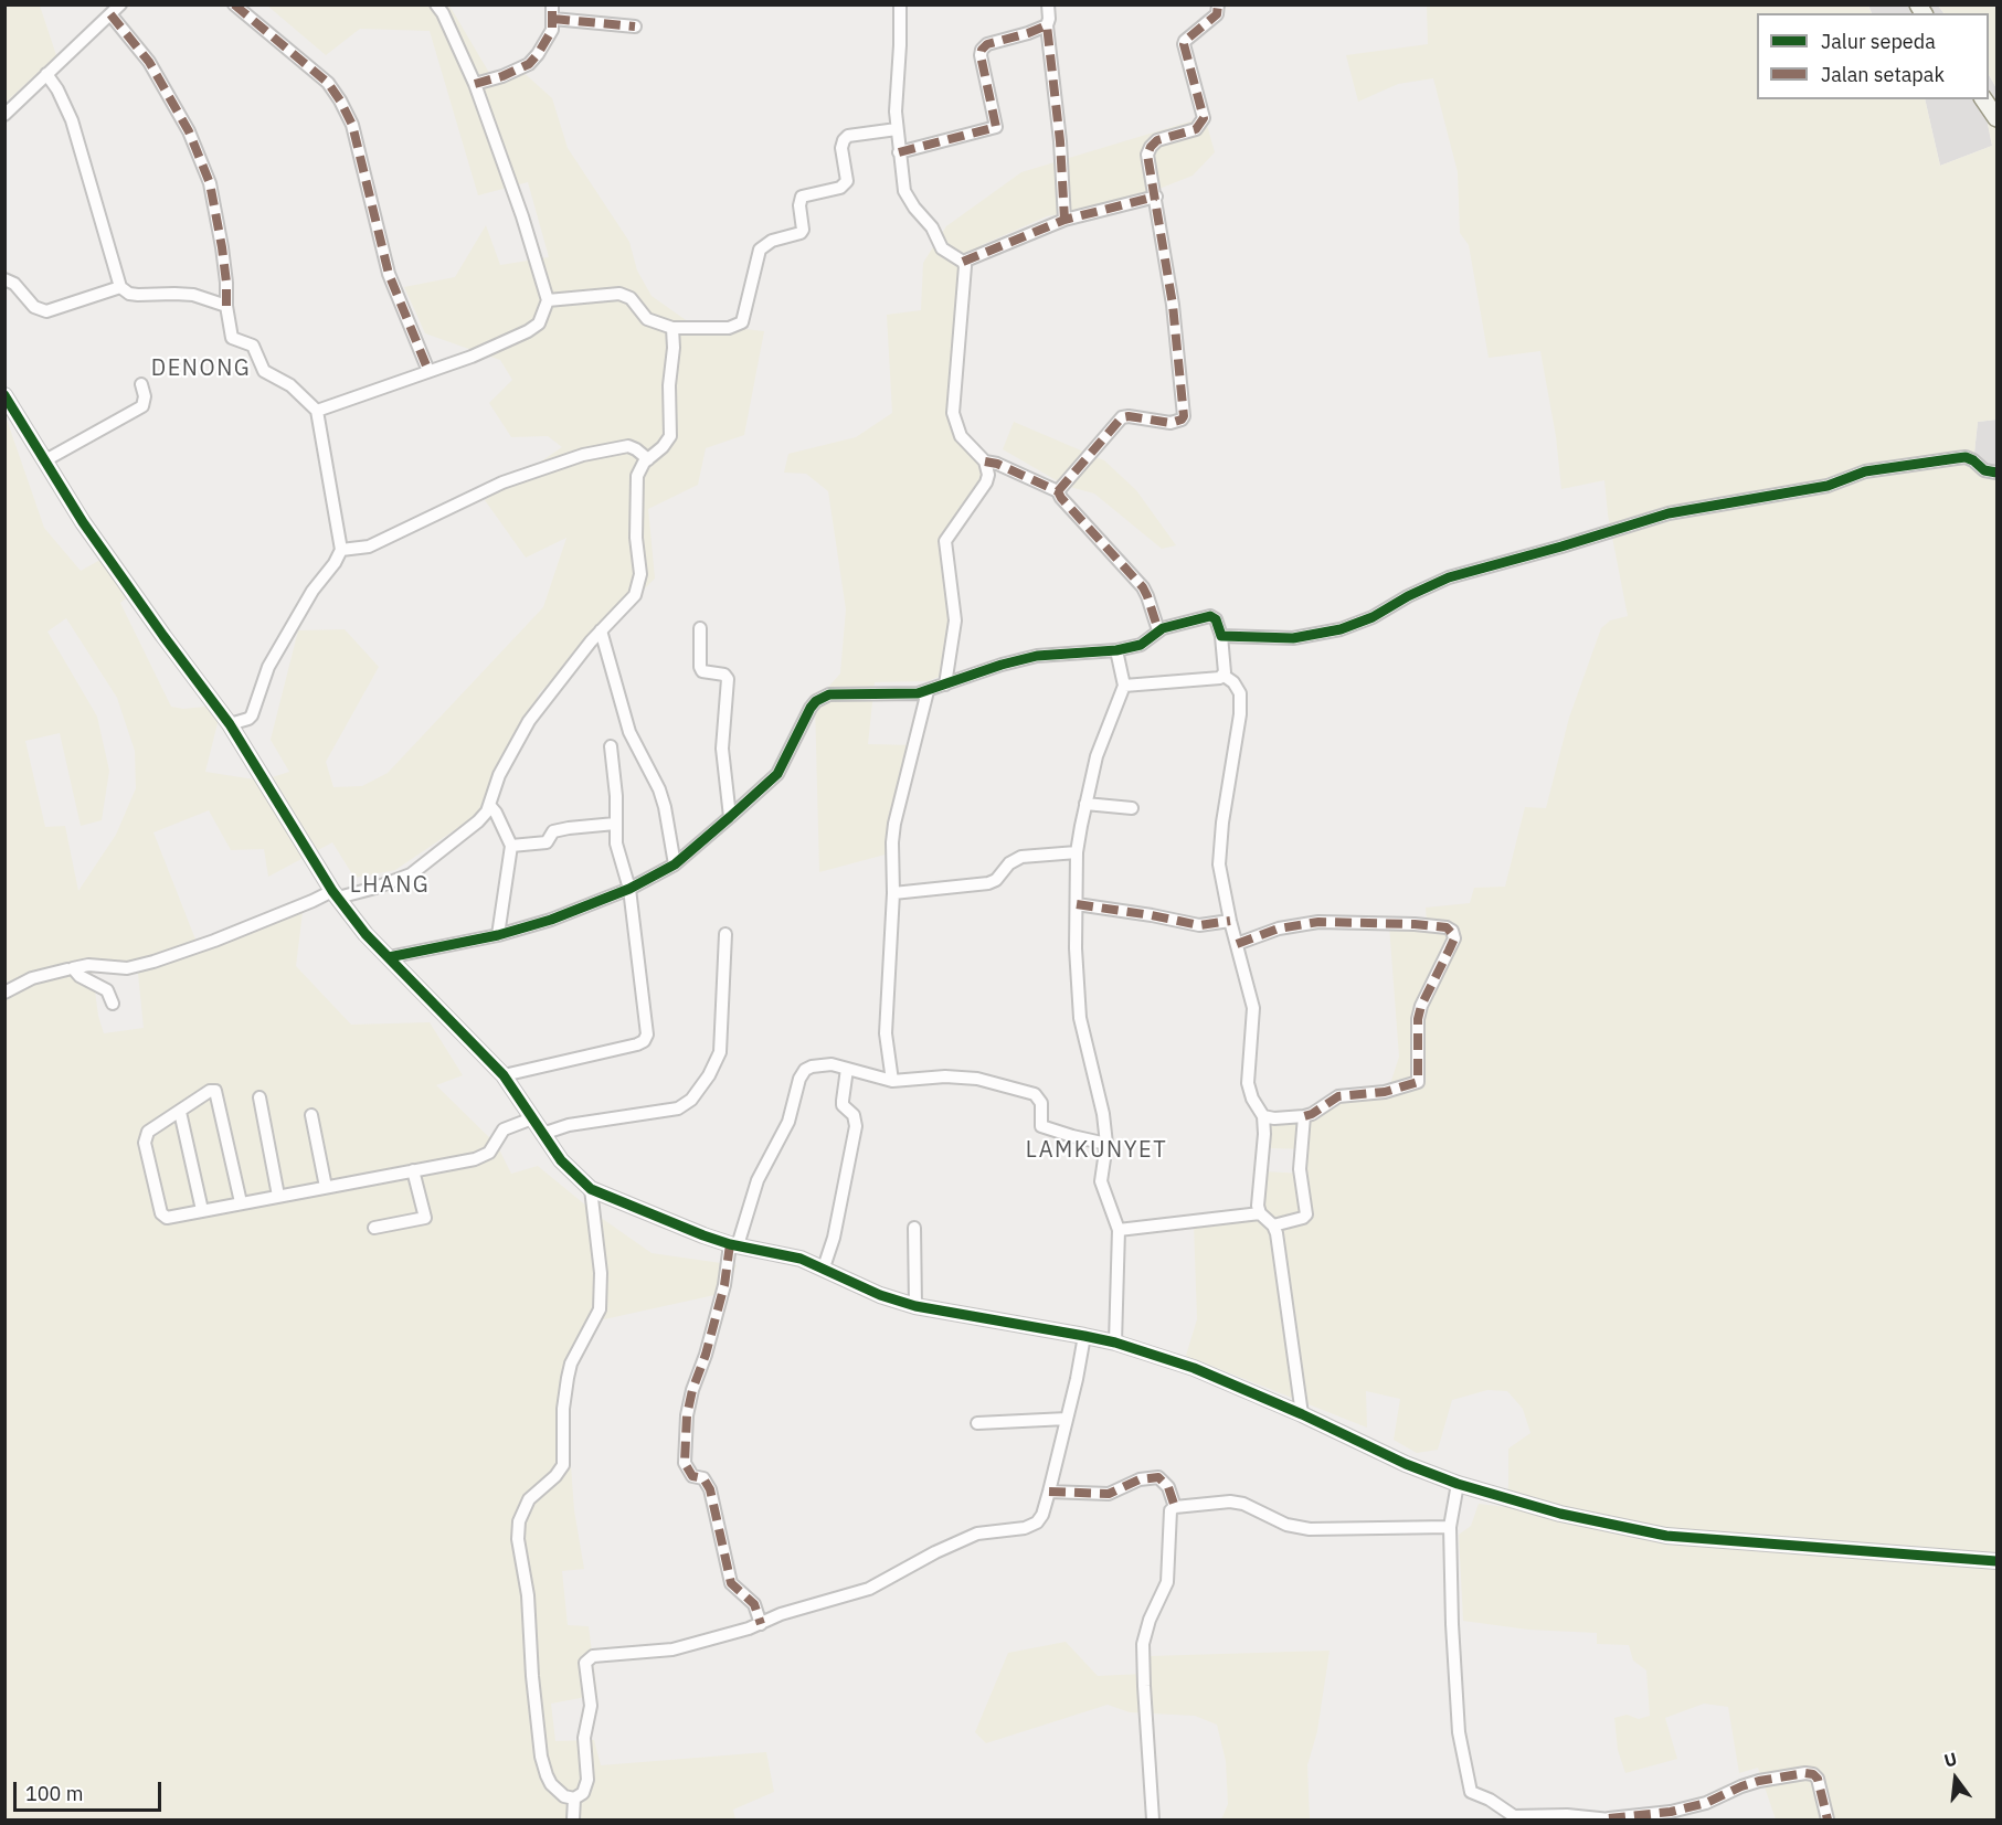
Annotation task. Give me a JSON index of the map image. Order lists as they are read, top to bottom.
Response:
{
  "districts": ["DENONG", "LHANG", "LAMKUNYET"],
  "legend": ["Jalur sepeda", "Jalan setapak"],
  "scale_bar": "100 m",
  "north": "top"
}
